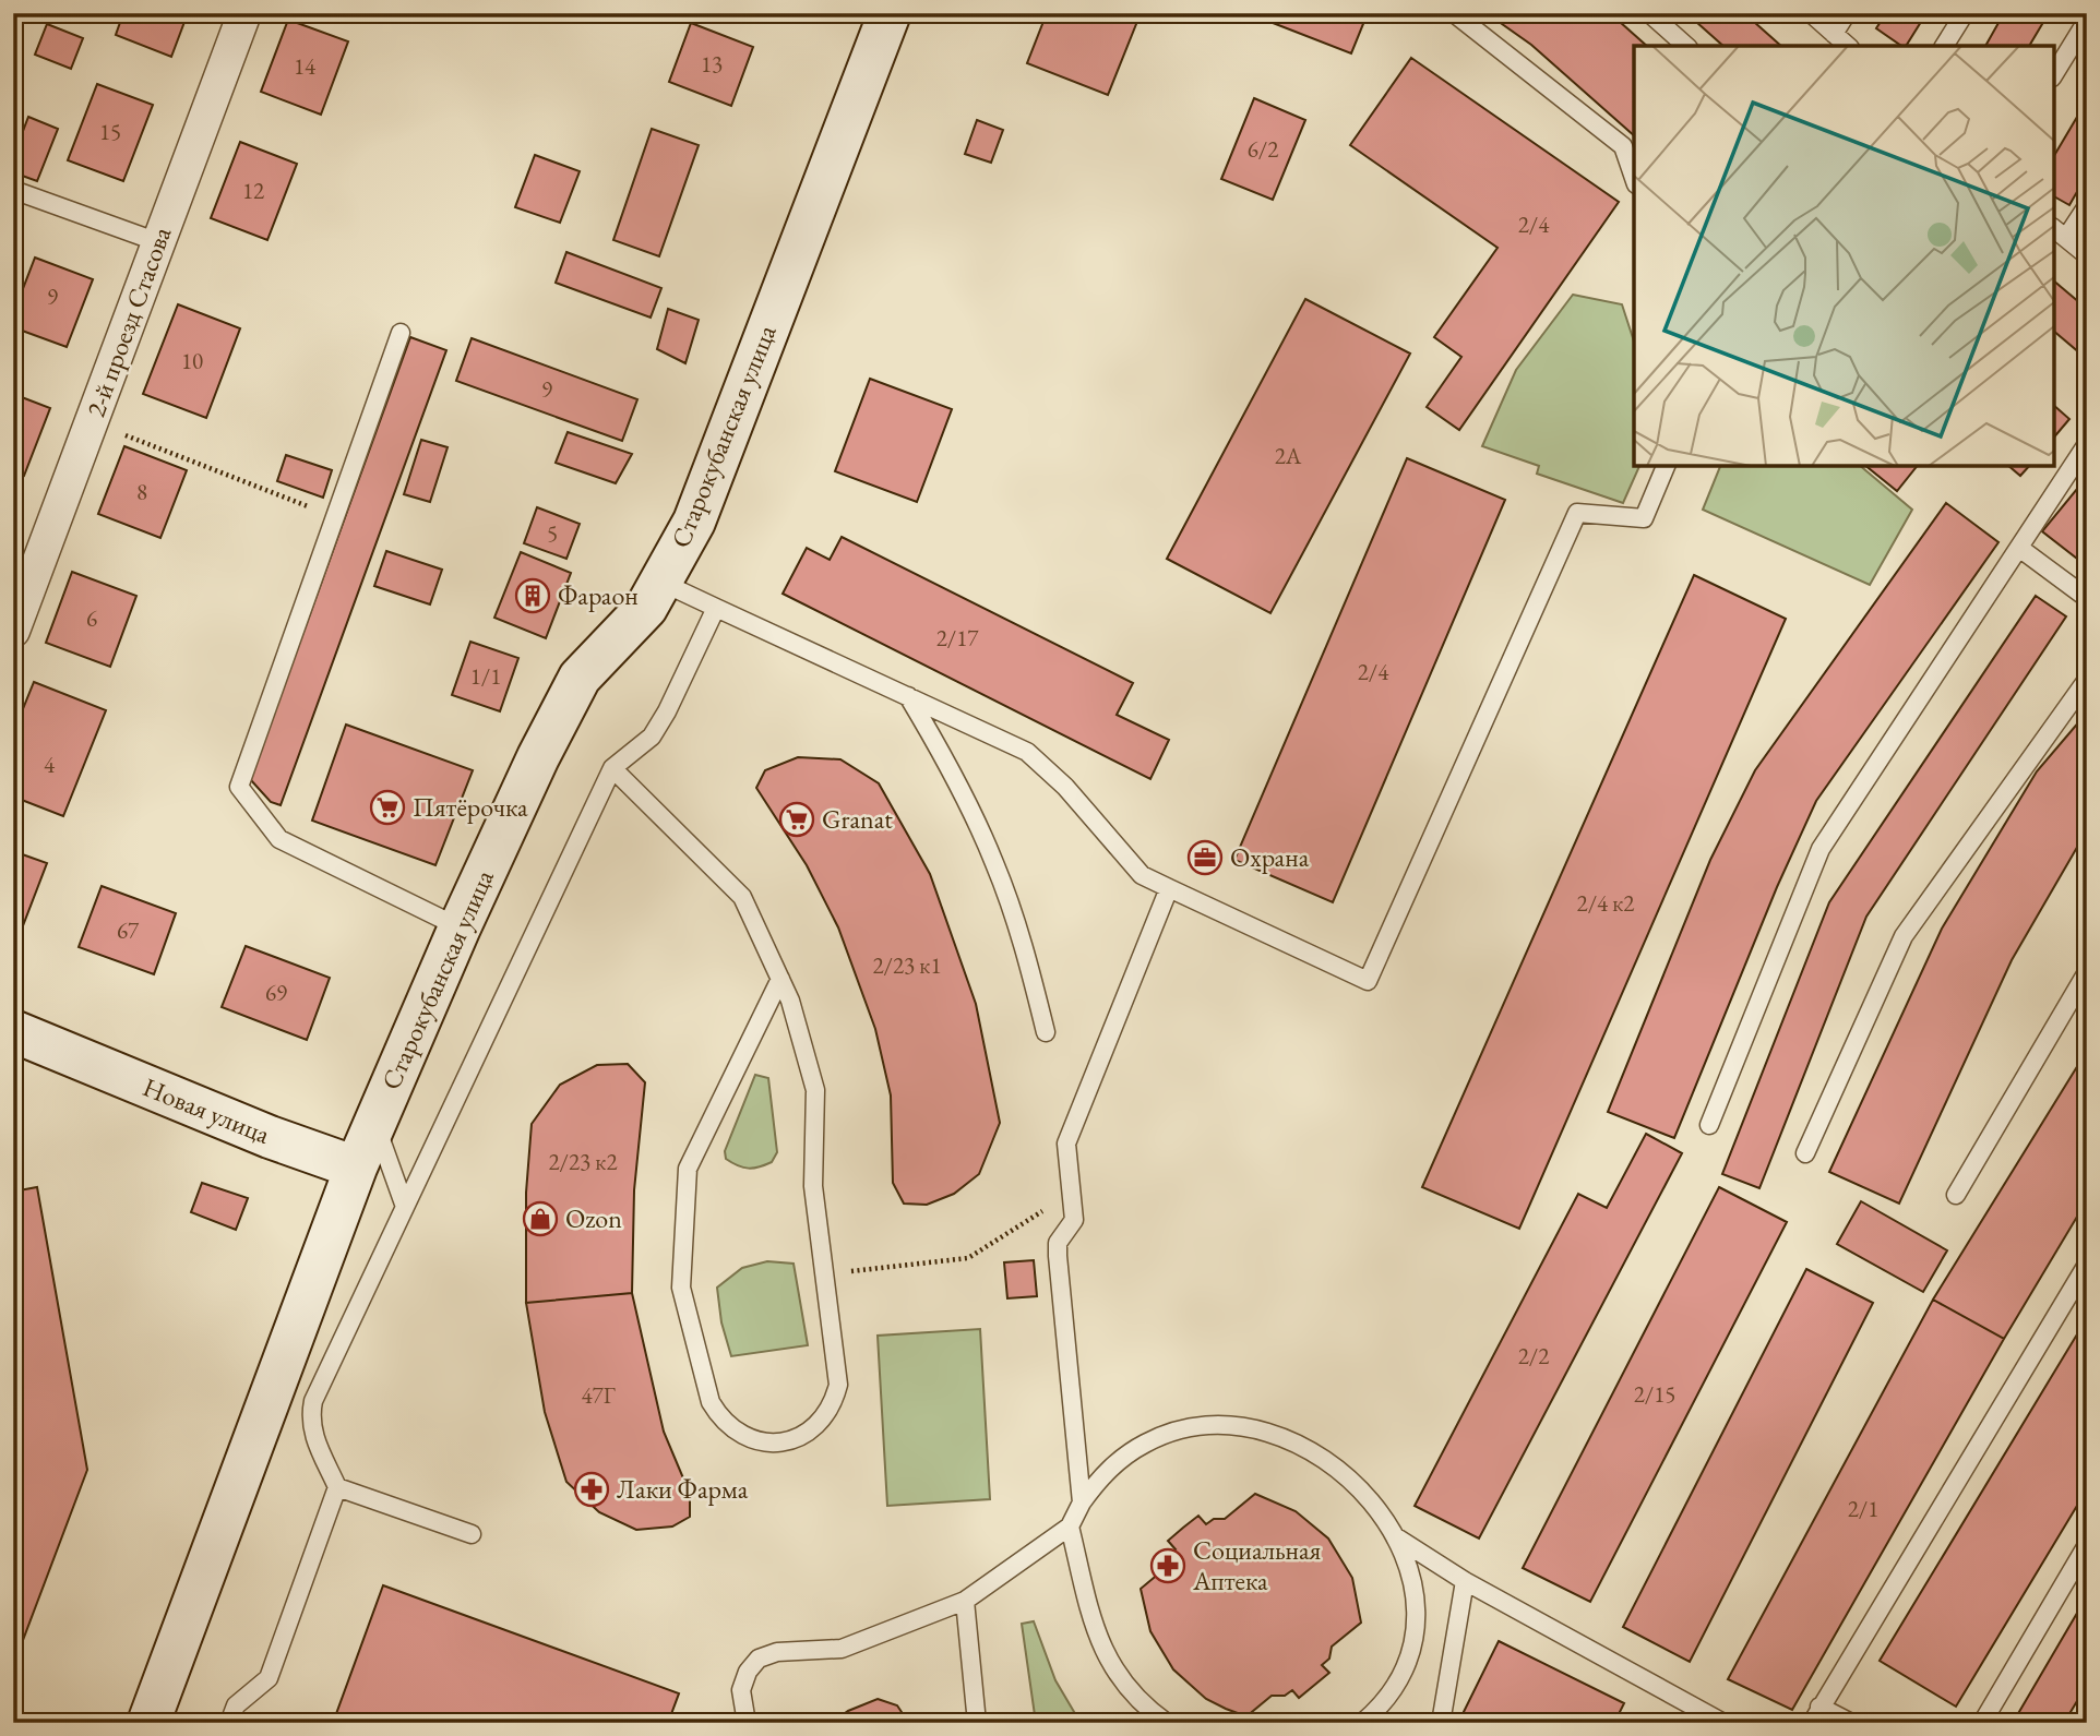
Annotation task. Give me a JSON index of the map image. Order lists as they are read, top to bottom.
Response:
{
  "streets": {
    "street": ["2-й проезд Стасова", "Старокубанская улица", "Новая улица"]
  },
  "places": {
    "building": ["Фараон"],
    "supermarket": ["Пятёрочка", "Granat"],
    "office": ["Охрана"],
    "shop": ["Ozon"],
    "pharmacy": ["Лаки Фарма", "Социальная Аптека"]
  },
  "house_numbers": [
    "13",
    "14",
    "15",
    "6/2",
    "12",
    "2/4",
    "9",
    "10",
    "9",
    "2А",
    "8",
    "5",
    "6",
    "2/17",
    "2/4",
    "1/1",
    "4",
    "2/4 к2",
    "67",
    "2/23 к1",
    "69",
    "2/23 к2",
    "2/2",
    "2/15",
    "47Г",
    "2/1"
  ]
}
